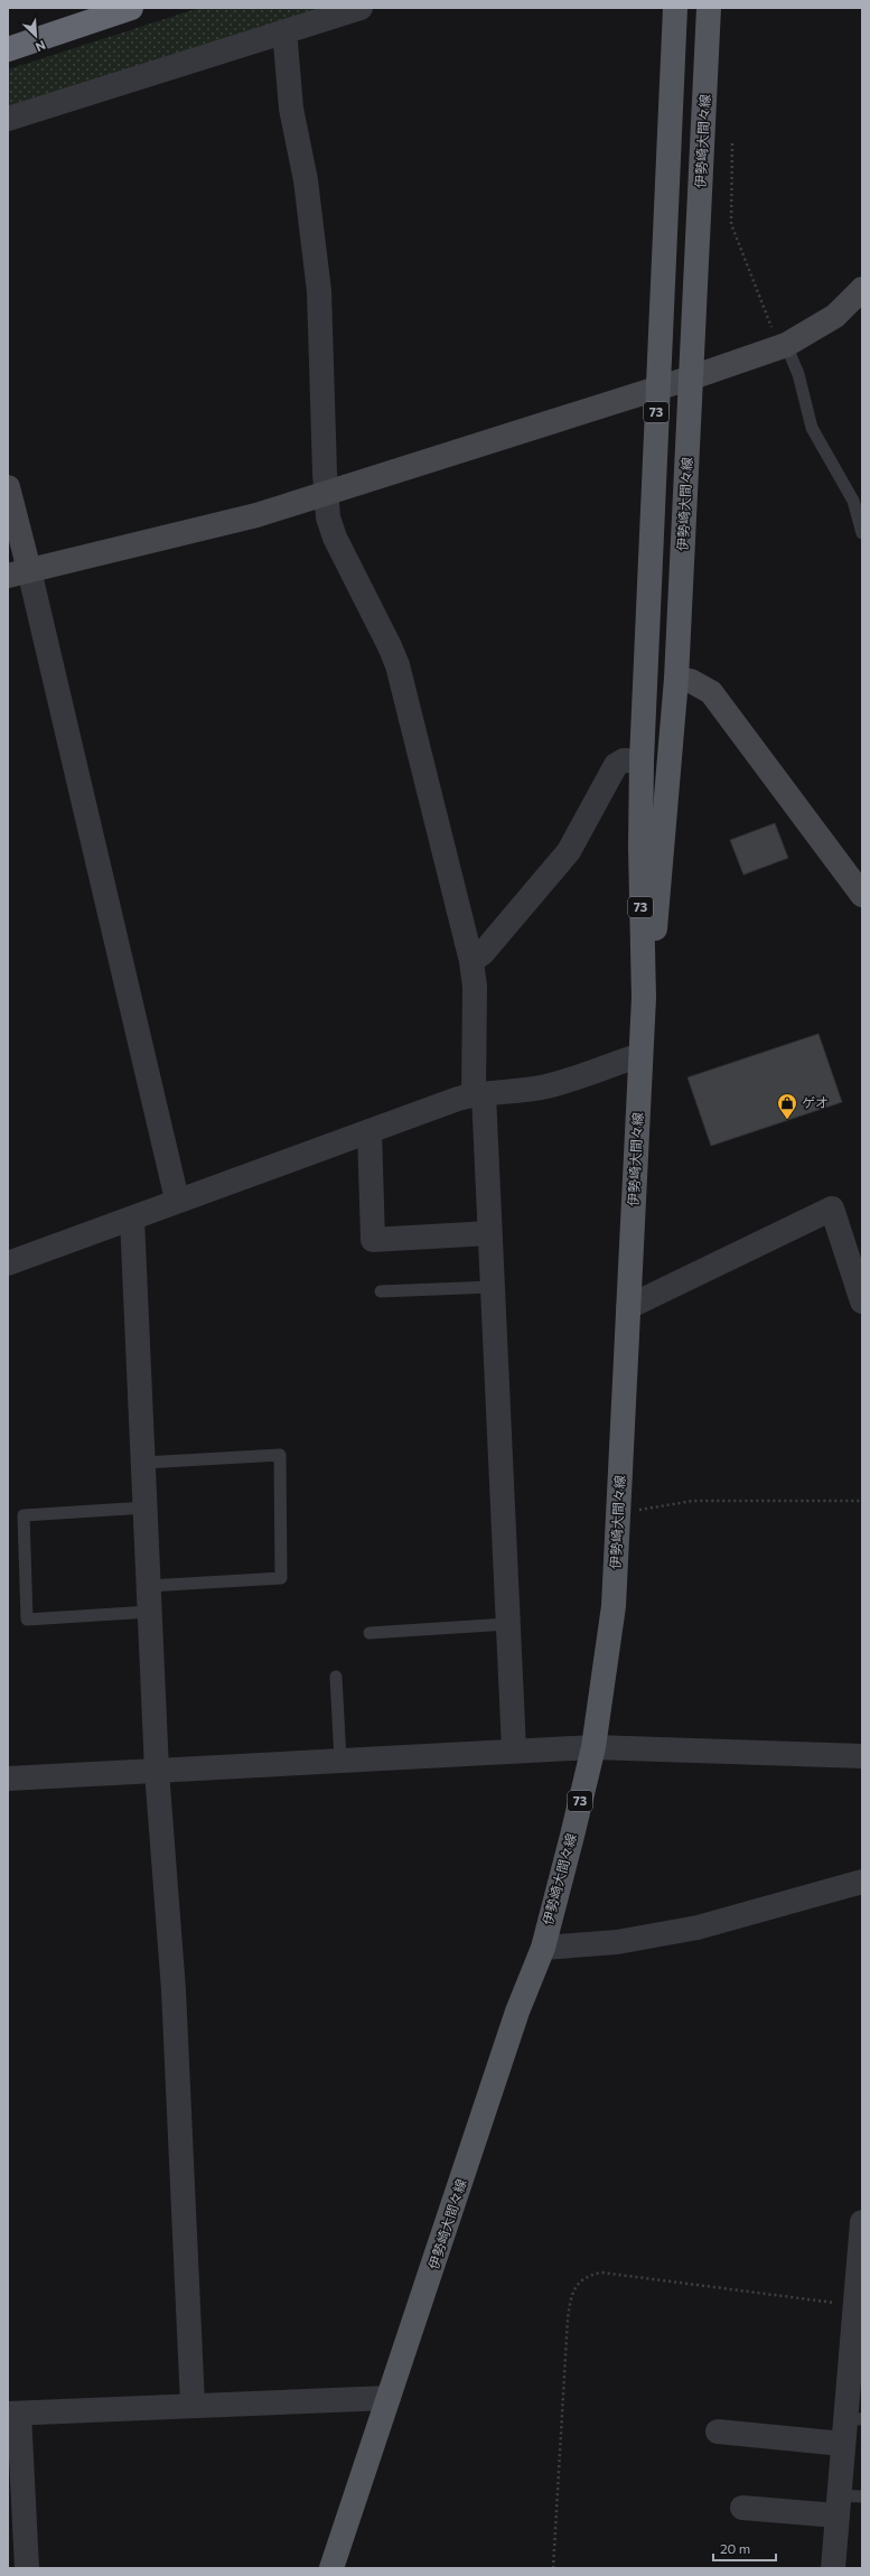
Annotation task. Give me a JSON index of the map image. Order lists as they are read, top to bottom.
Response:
{
  "streets": {
    "main road": ["伊勢崎大間々線", "73"]
  },
  "places": {
    "shop": ["ゲオ"]
  },
  "scale_bar": "20 m",
  "north": "bottom right"
}
